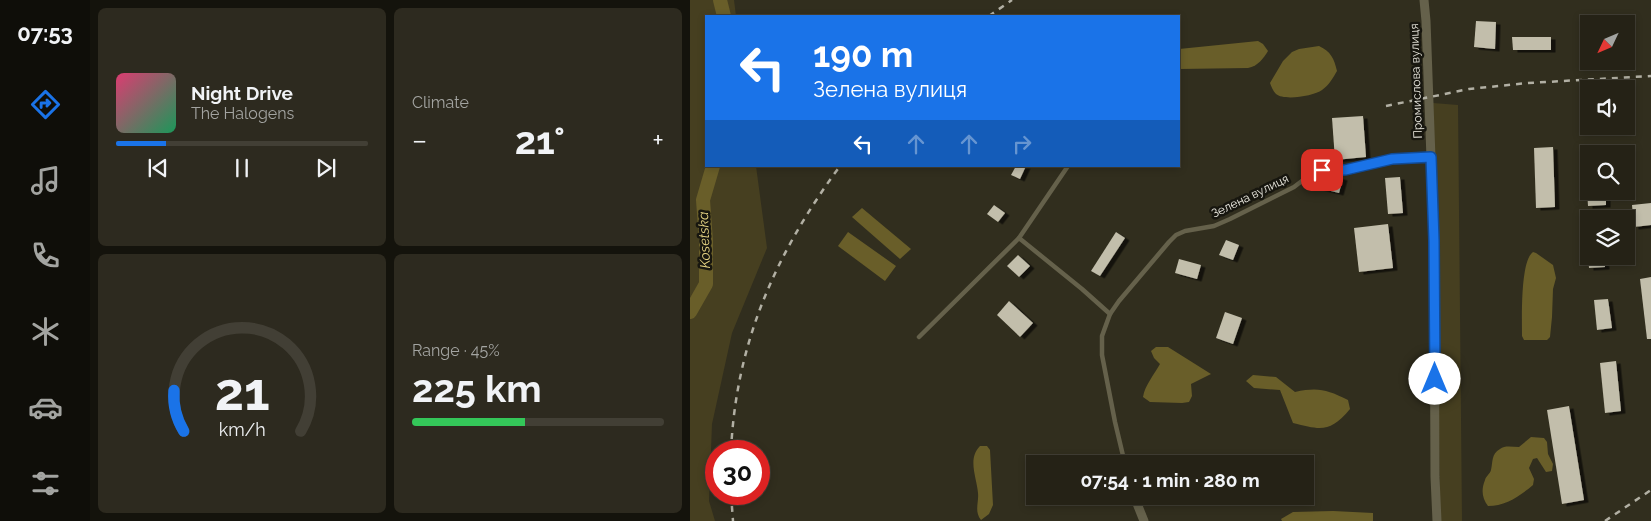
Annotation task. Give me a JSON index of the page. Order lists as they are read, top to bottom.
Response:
{
  "streets": {
    "street": ["Промислова вулиця"],
    "lane": ["Зелена вулиця"]
  },
  "crossings": [
    ["Промислова вулиця", "Зелена вулиця"]
  ],
  "water": ["Kosetska"],
  "north": "bottom left",
  "page": {
    "tabs": "07:53",
    "tile": [
      "Climate",
      ["Range · 45%", "225 km"]
    ],
    "turn": ["190 m", "Зелена вулиця"],
    "song": ["Night Drive", "The Halogens"],
    "heat": ["−", "21°", "+"],
    "limit": "30",
    "trip": "07:54 · 1 min · 280 m",
    "gauge": ["21", "km/h"]
  }
}
